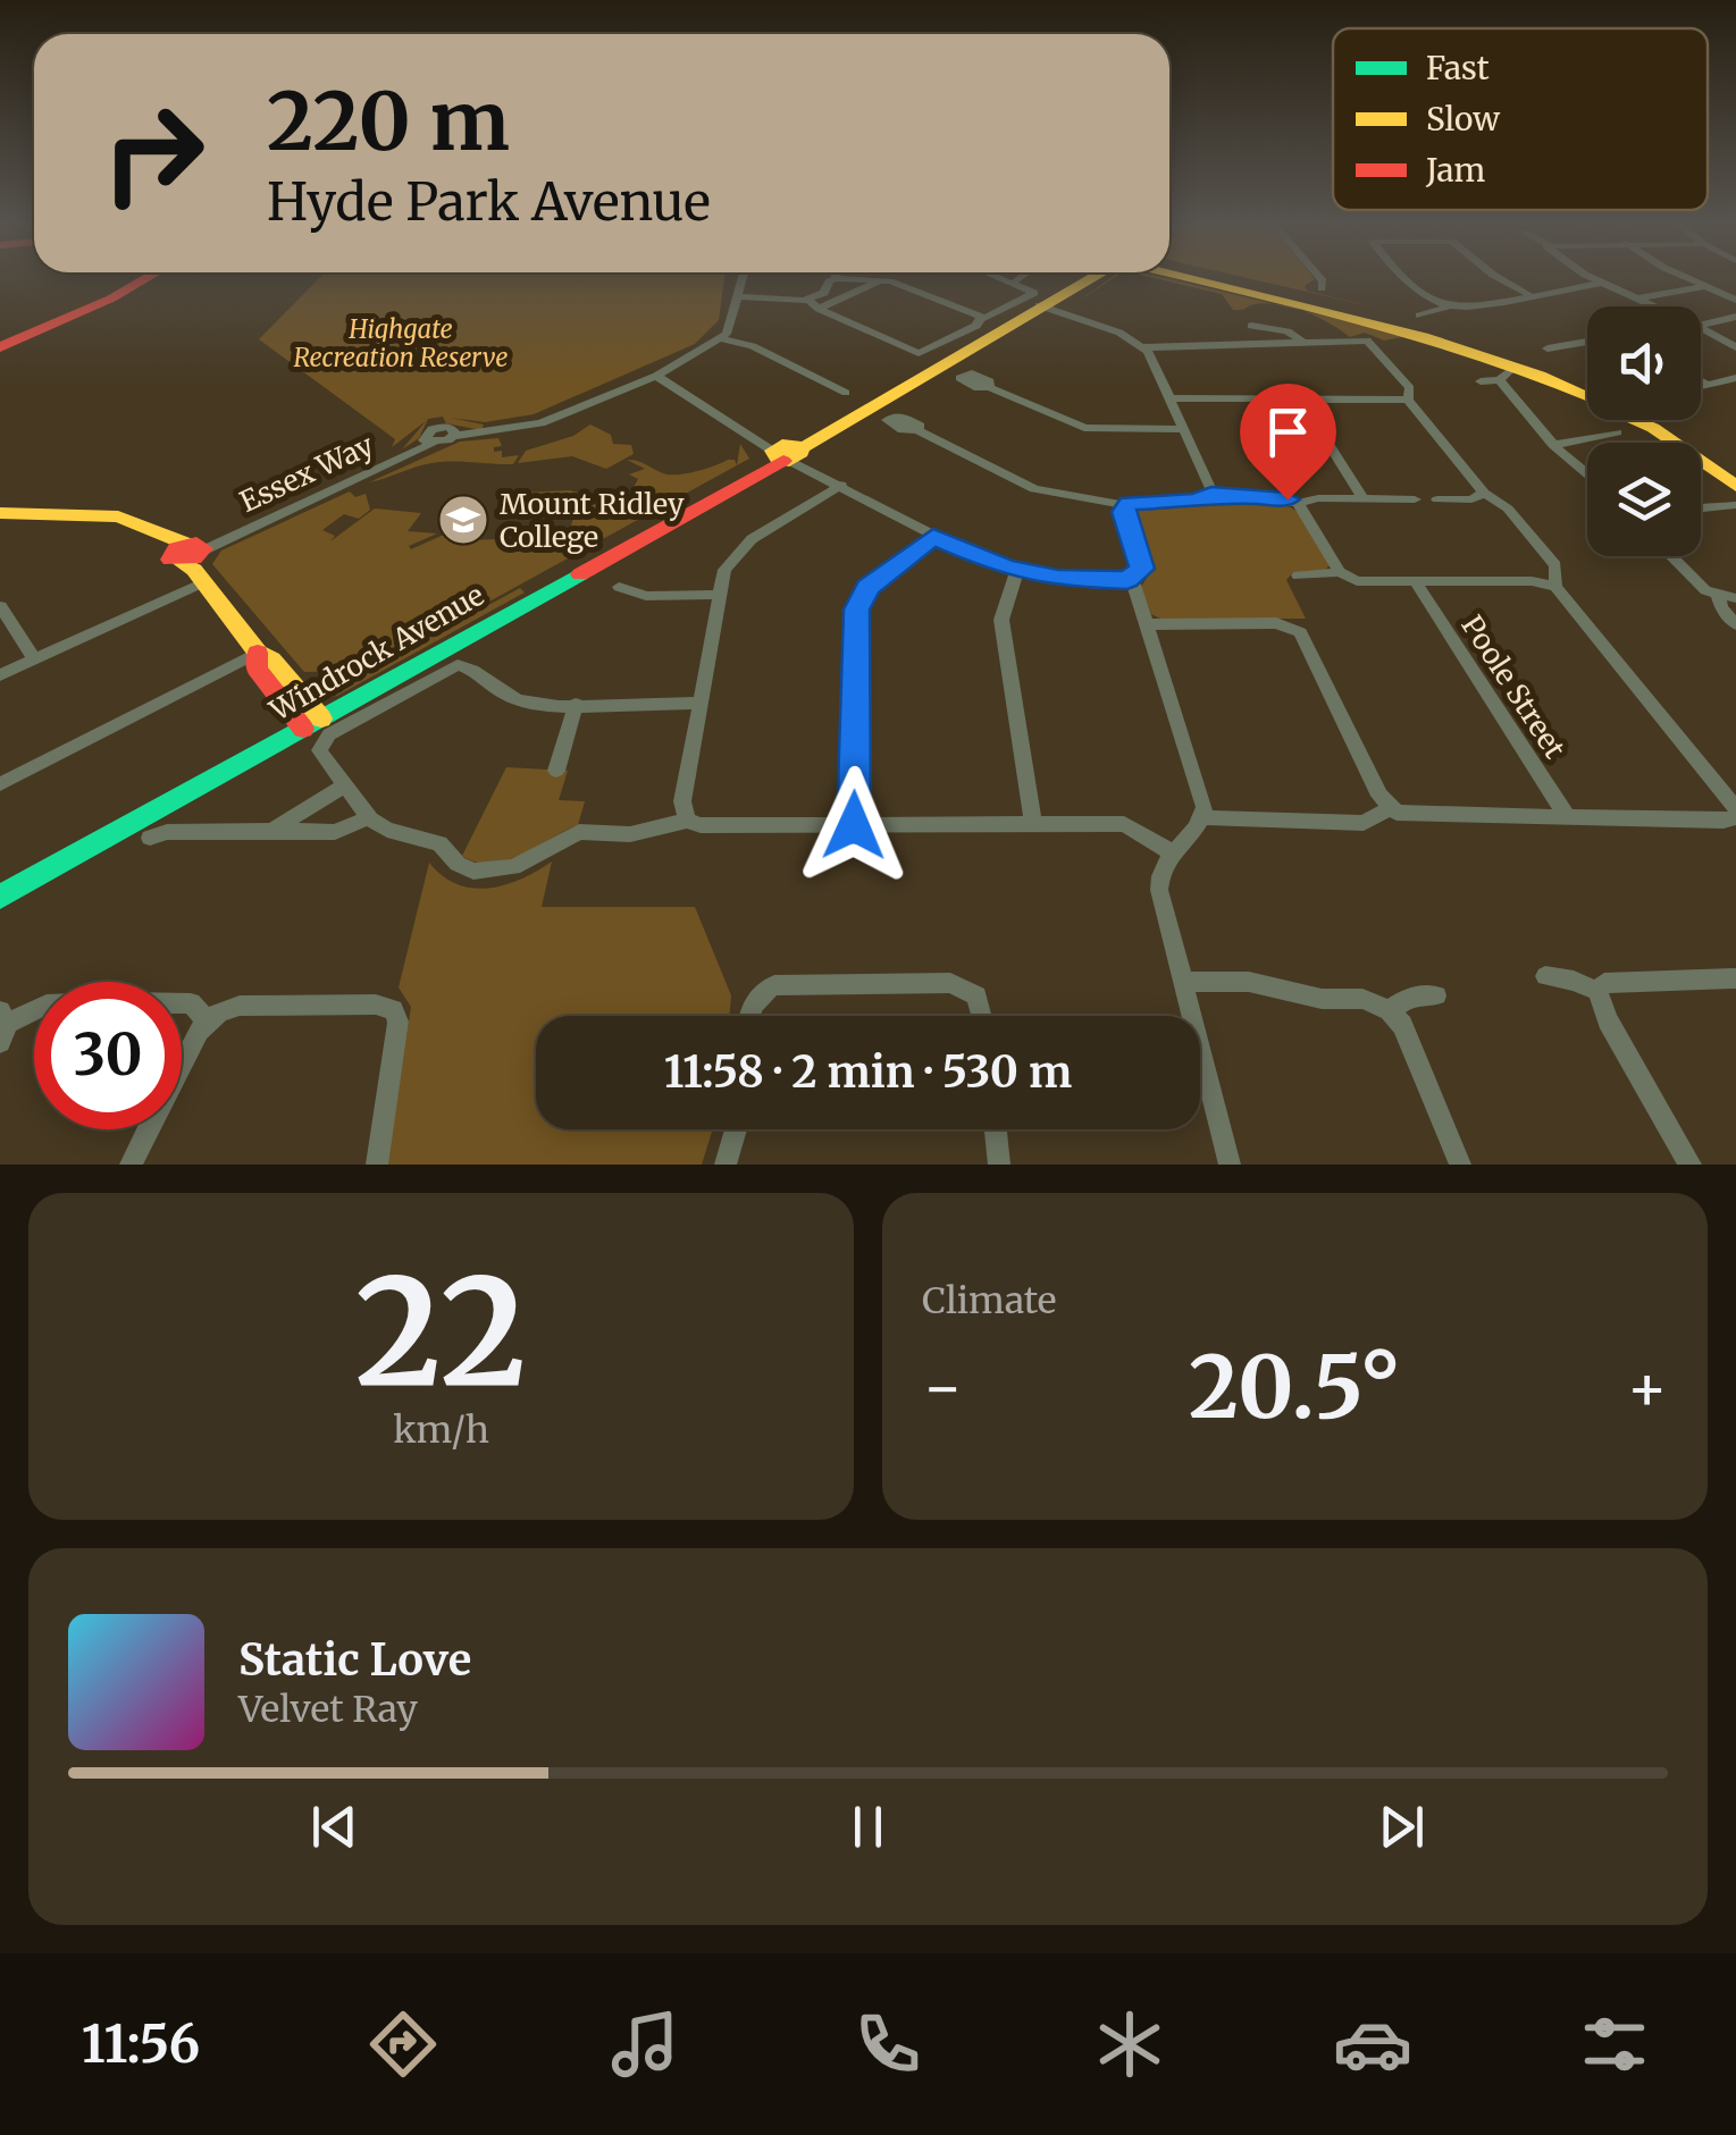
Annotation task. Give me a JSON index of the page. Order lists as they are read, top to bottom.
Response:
{
  "streets": {
    "street": ["Essex Way", "Windrock Avenue", "Poole Street"]
  },
  "parks": ["Highgate Recreation Reserve"],
  "places": {
    "school or university": ["Mount Ridley College"]
  },
  "legend": ["Fast", "Slow", "Jam"],
  "page": {
    "turn": ["220 m", "Hyde Park Avenue"],
    "limit": "30",
    "trip": "11:58 · 2 min · 530 m",
    "tile": [
      ["22", "km/h"],
      "Climate"
    ],
    "heat": ["−", "20.5°", "+"],
    "song": ["Static Love", "Velvet Ray"],
    "tabs": "11:56"
  }
}
